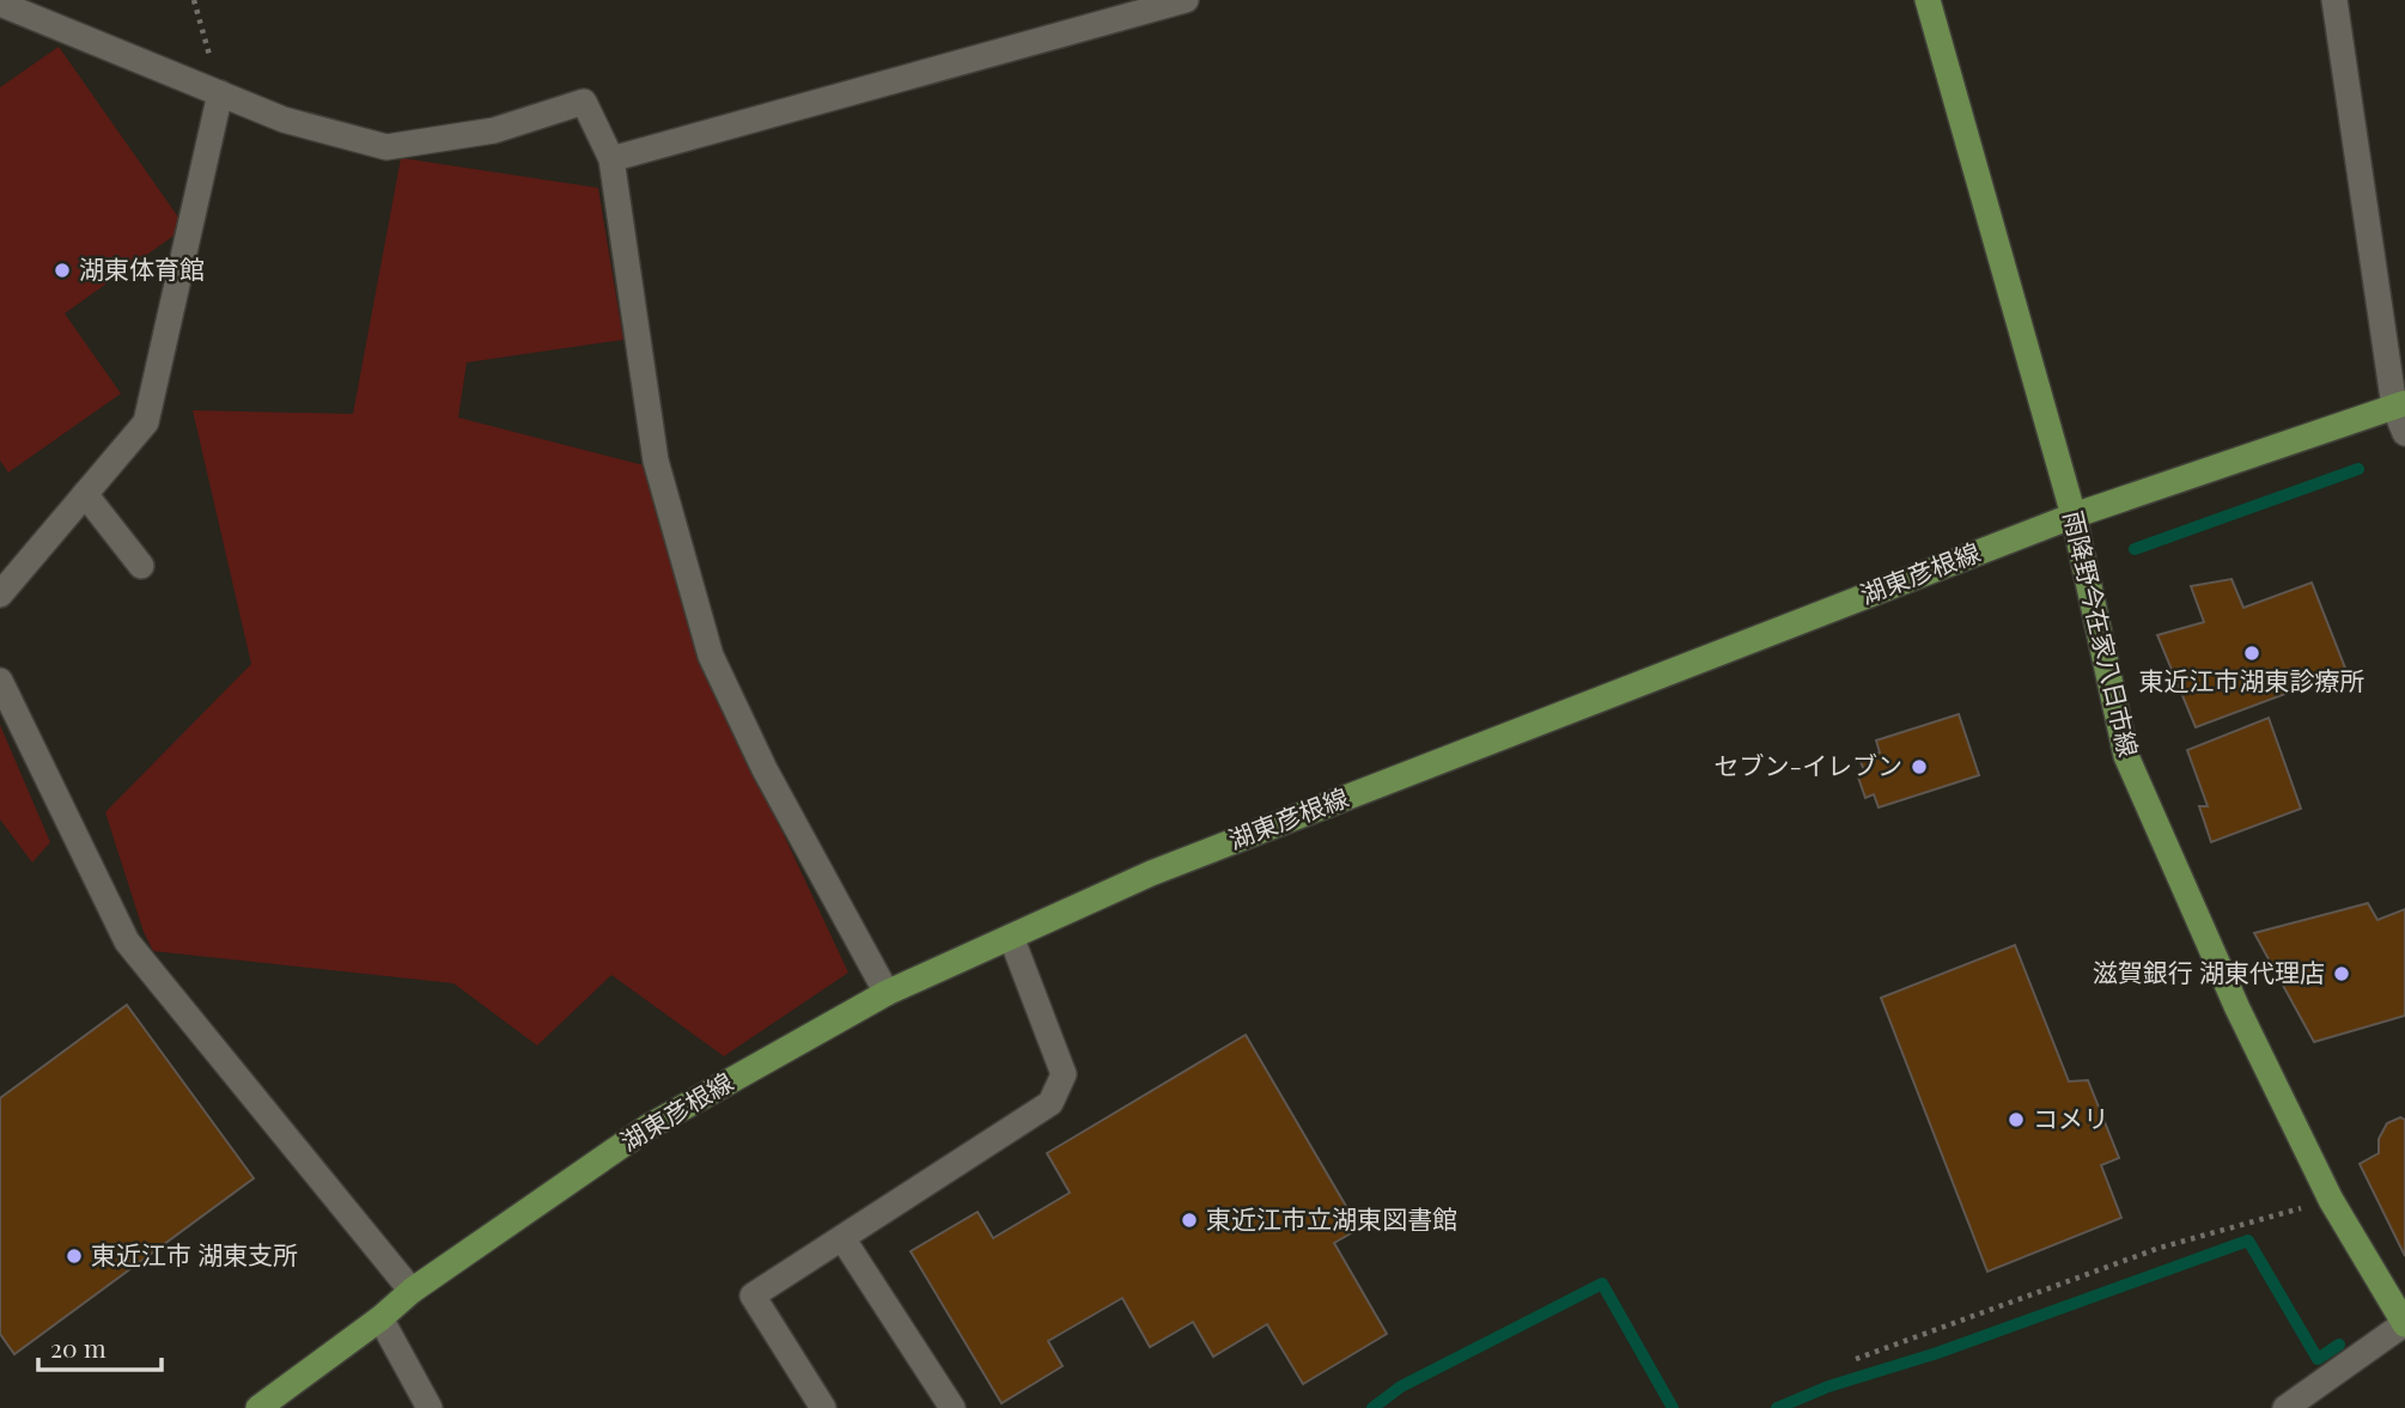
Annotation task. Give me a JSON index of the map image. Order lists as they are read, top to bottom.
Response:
{
  "streets": {
    "main road": ["湖東彦根線", "雨降野今在家八日市線"]
  },
  "crossings": [
    ["湖東彦根線", "雨降野今在家八日市線"]
  ],
  "places": [
    "湖東体育館",
    "東近江市湖東診療所",
    "セブン-イレブン",
    "滋賀銀行 湖東代理店",
    "コメリ",
    "東近江市立湖東図書館",
    "東近江市 湖東支所"
  ],
  "scale_bar": "20 m"
}
